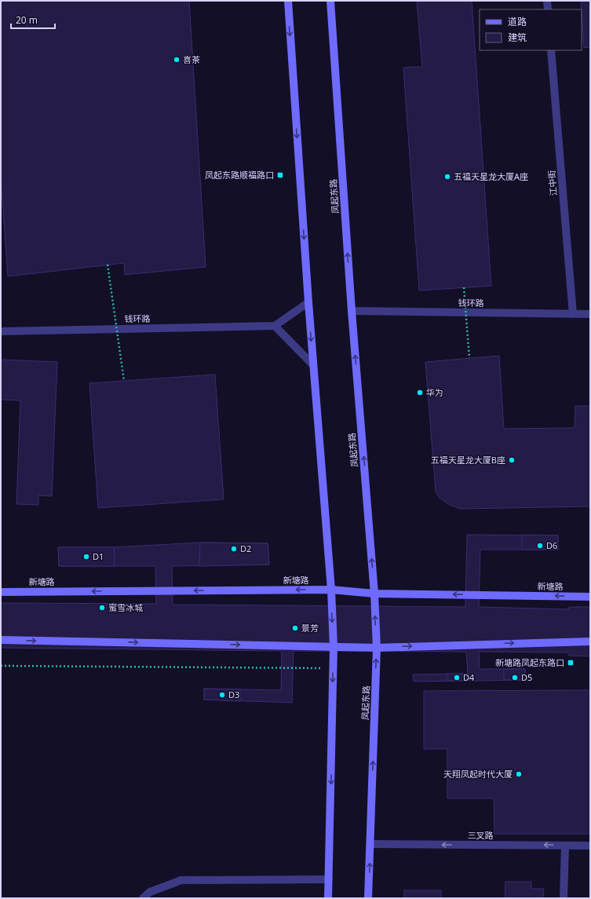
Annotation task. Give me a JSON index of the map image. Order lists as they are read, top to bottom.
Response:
{
  "streets": {
    "main road": ["凤起东路", "新塘路"],
    "street": ["江中街", "钱环路", "三叉路"]
  },
  "crossings": [
    ["江中街", "钱环路"],
    ["凤起东路", "钱环路"],
    ["凤起东路", "新塘路"],
    ["凤起东路", "三叉路"]
  ],
  "one_way": ["三叉路"],
  "places": {
    "other": [
      "喜茶",
      "五福天星龙大厦A座",
      "华为",
      "五福天星龙大厦B座",
      "D6",
      "D2",
      "D1",
      "蜜雪冰城",
      "景芳",
      "D4",
      "D5",
      "D3",
      "天翔凤起时代大厦"
    ],
    "transit": ["凤起东路顺福路口", "新塘路凤起东路口"]
  },
  "legend": ["道路", "建筑"],
  "scale_bar": "20 m"
}
